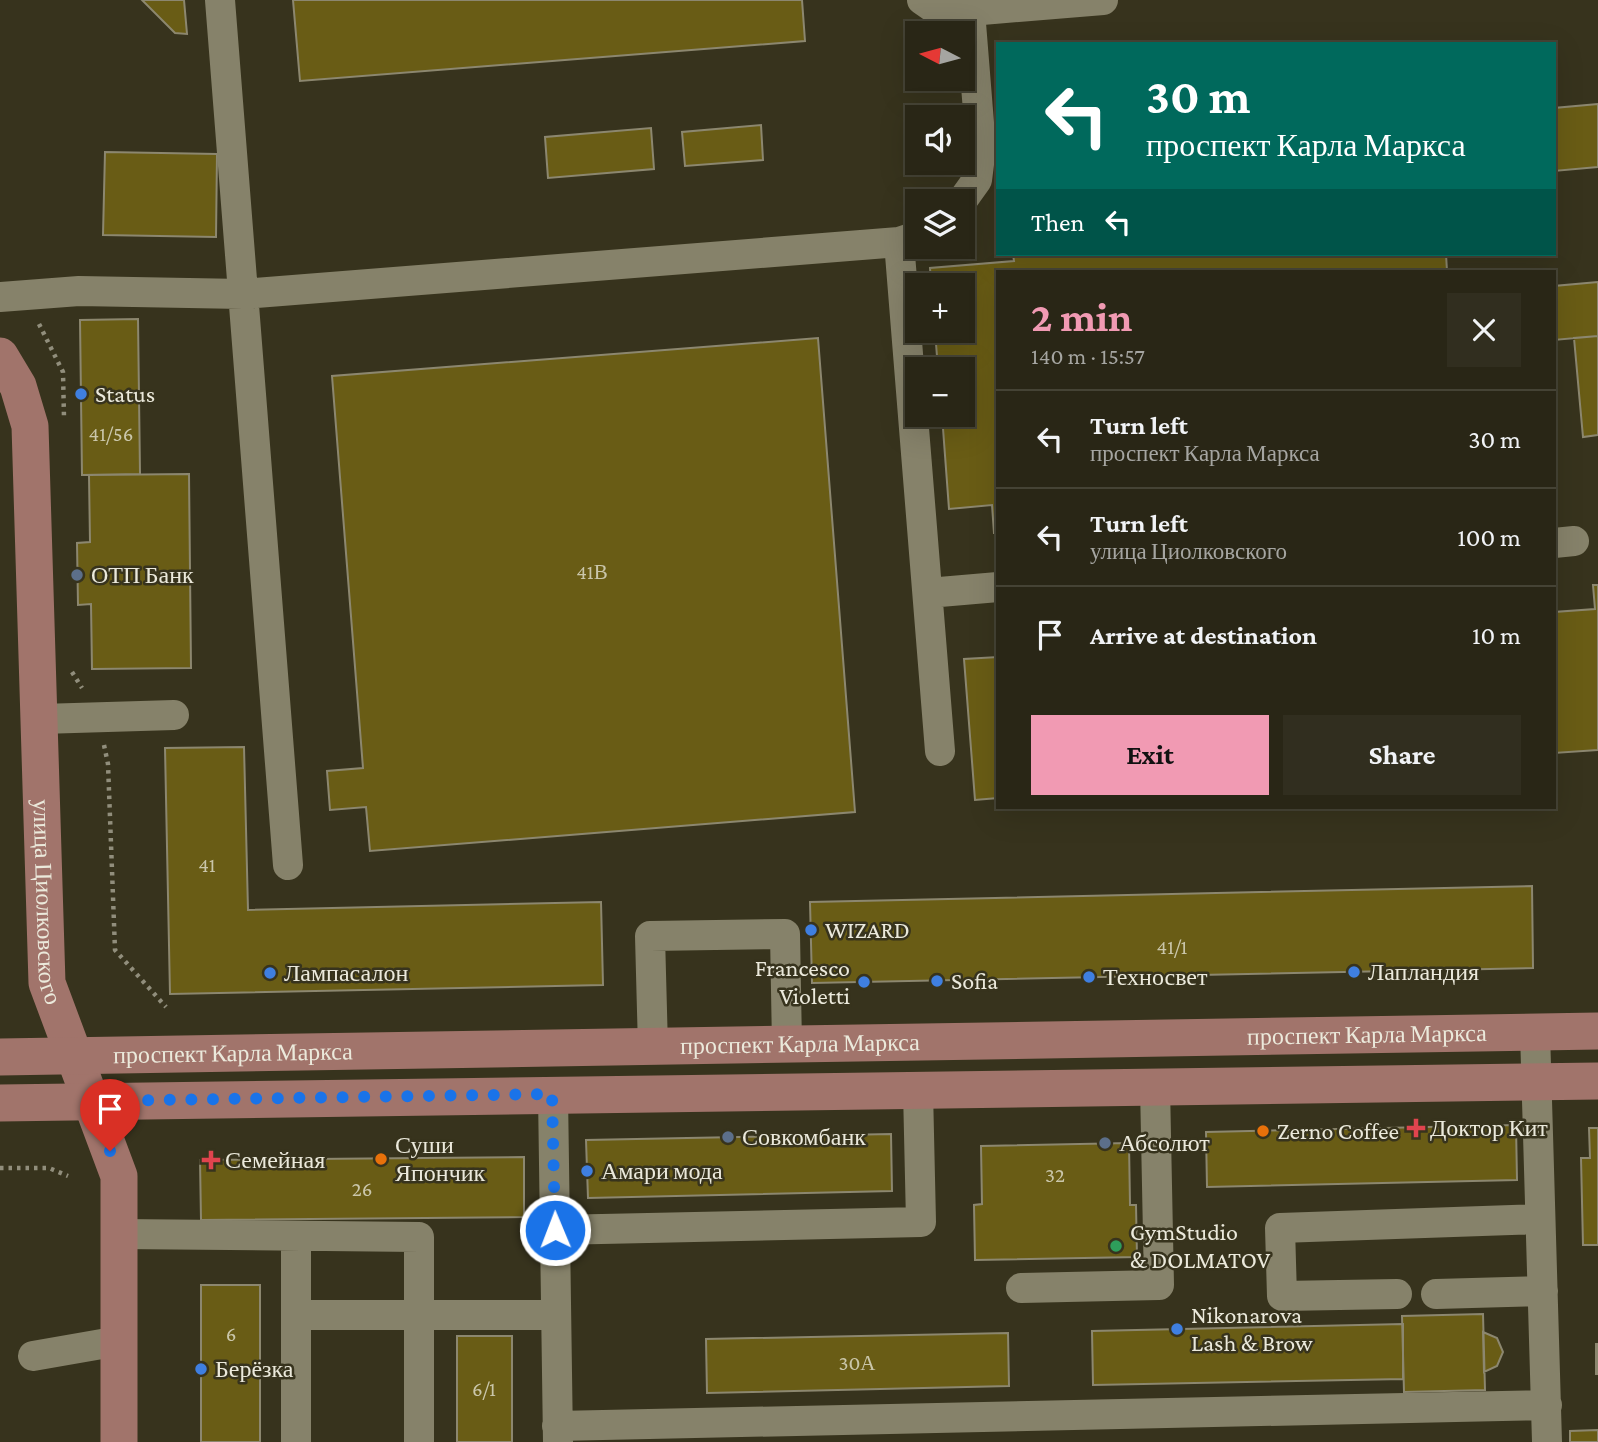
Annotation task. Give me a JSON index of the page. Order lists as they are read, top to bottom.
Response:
{
  "streets": {
    "main road": ["улица Циолковского", "проспект Карла Маркса"]
  },
  "crossings": [
    ["улица Циолковского", "проспект Карла Маркса"]
  ],
  "places": {
    "other": [
      "Status",
      "ОТП Банк",
      "WIZARD",
      "Лапландия",
      "Лампасалон",
      "Техносвет",
      "Sofia",
      "Francesco Violetti",
      "Zerno Coffee",
      "Совкомбанк",
      "Абсолют",
      "Суши Япончик",
      "Амари мода",
      "GymStudio & DOLMATOV",
      "Nikonarova Lash & Brow",
      "Берёзка"
    ],
    "health": ["Доктор Кит", "Семейная"]
  },
  "house_numbers": [
    "41/56",
    "41В",
    "41",
    "41/1",
    "32",
    "26",
    "6",
    "30А",
    "6/1"
  ],
  "north": "left",
  "page": {
    "map_buttons": ["+", "−"],
    "turn": ["30 m", "проспект Карла Маркса"],
    "then": "Then",
    "heading": ["2 min", "140 m · 15:57"],
    "list": [
      {
        "name": "Turn left",
        "note": "проспект Карла Маркса",
        "value": "30 m"
      },
      {
        "name": "Turn left",
        "note": "улица Циолковского",
        "value": "100 m"
      },
      {
        "name": "Arrive at destination",
        "value": "10 m"
      }
    ],
    "buttons": ["Exit", "Share"]
  }
}
